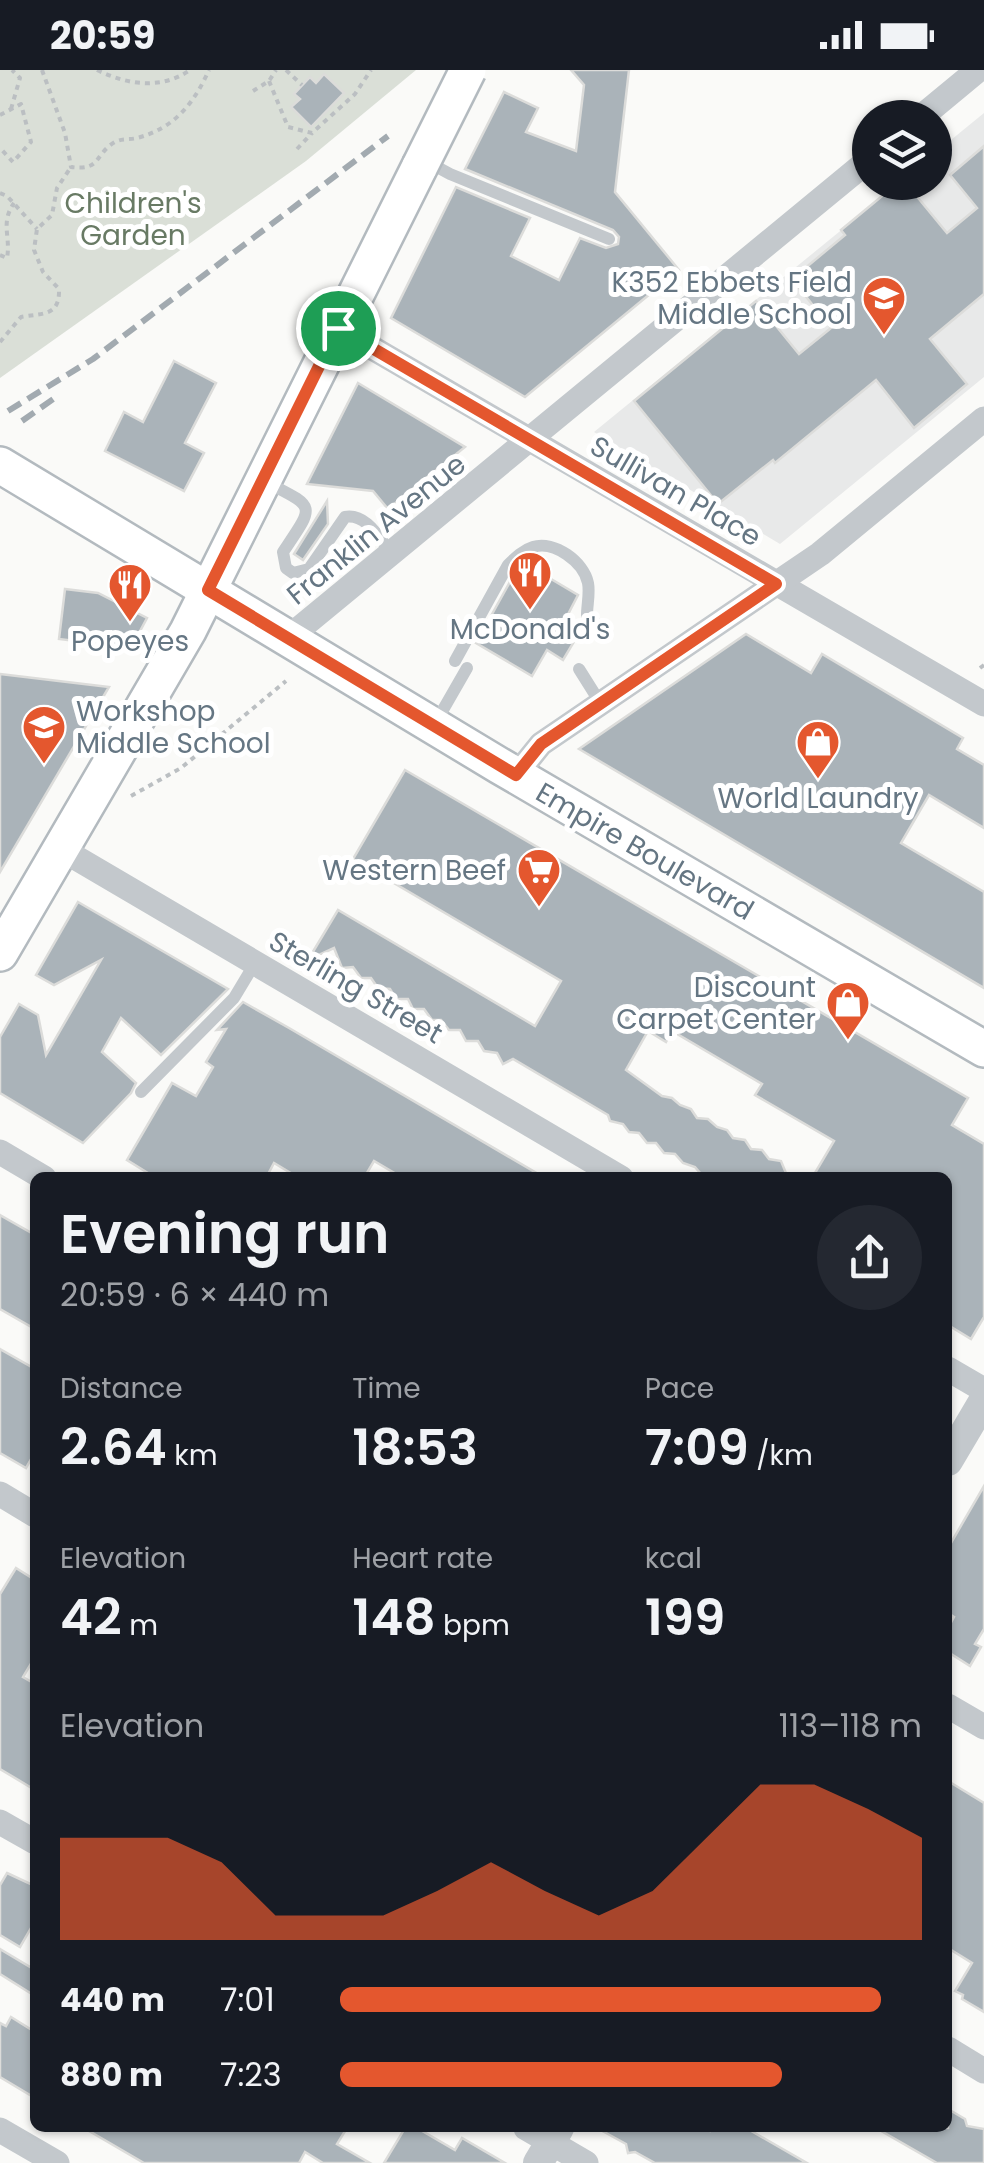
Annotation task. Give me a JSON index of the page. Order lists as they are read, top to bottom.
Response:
{
  "streets": {
    "main road": ["Empire Boulevard"],
    "street": ["Sullivan Place", "Franklin Avenue", "Sterling Street"]
  },
  "crossings": [
    ["Sullivan Place", "Franklin Avenue"],
    ["Franklin Avenue", "Empire Boulevard"]
  ],
  "parks": ["Children's Garden"],
  "places": {
    "school or university": ["K352 Ebbets Field Middle School", "Workshop Middle School"],
    "restaurant": ["McDonald's", "Popeyes"],
    "shop": ["World Laundry", "Discount Carpet Center"],
    "supermarket": ["Western Beef"]
  },
  "page": {
    "status": "20:59",
    "heading": ["Evening run", "20:59 · 6 × 440 m"],
    "stats": [
      ["Distance", "2.64 km"],
      ["Time", "18:53"],
      ["Pace", "7:09 /km"],
      ["Elevation", "42 m"],
      ["Heart rate", "148 bpm"],
      ["kcal", "199"]
    ],
    "chart": ["Elevation", "113–118 m"],
    "list": [
      {
        "name": "440 m",
        "note": "7:01"
      },
      {
        "name": "880 m",
        "note": "7:23"
      }
    ]
  }
}
